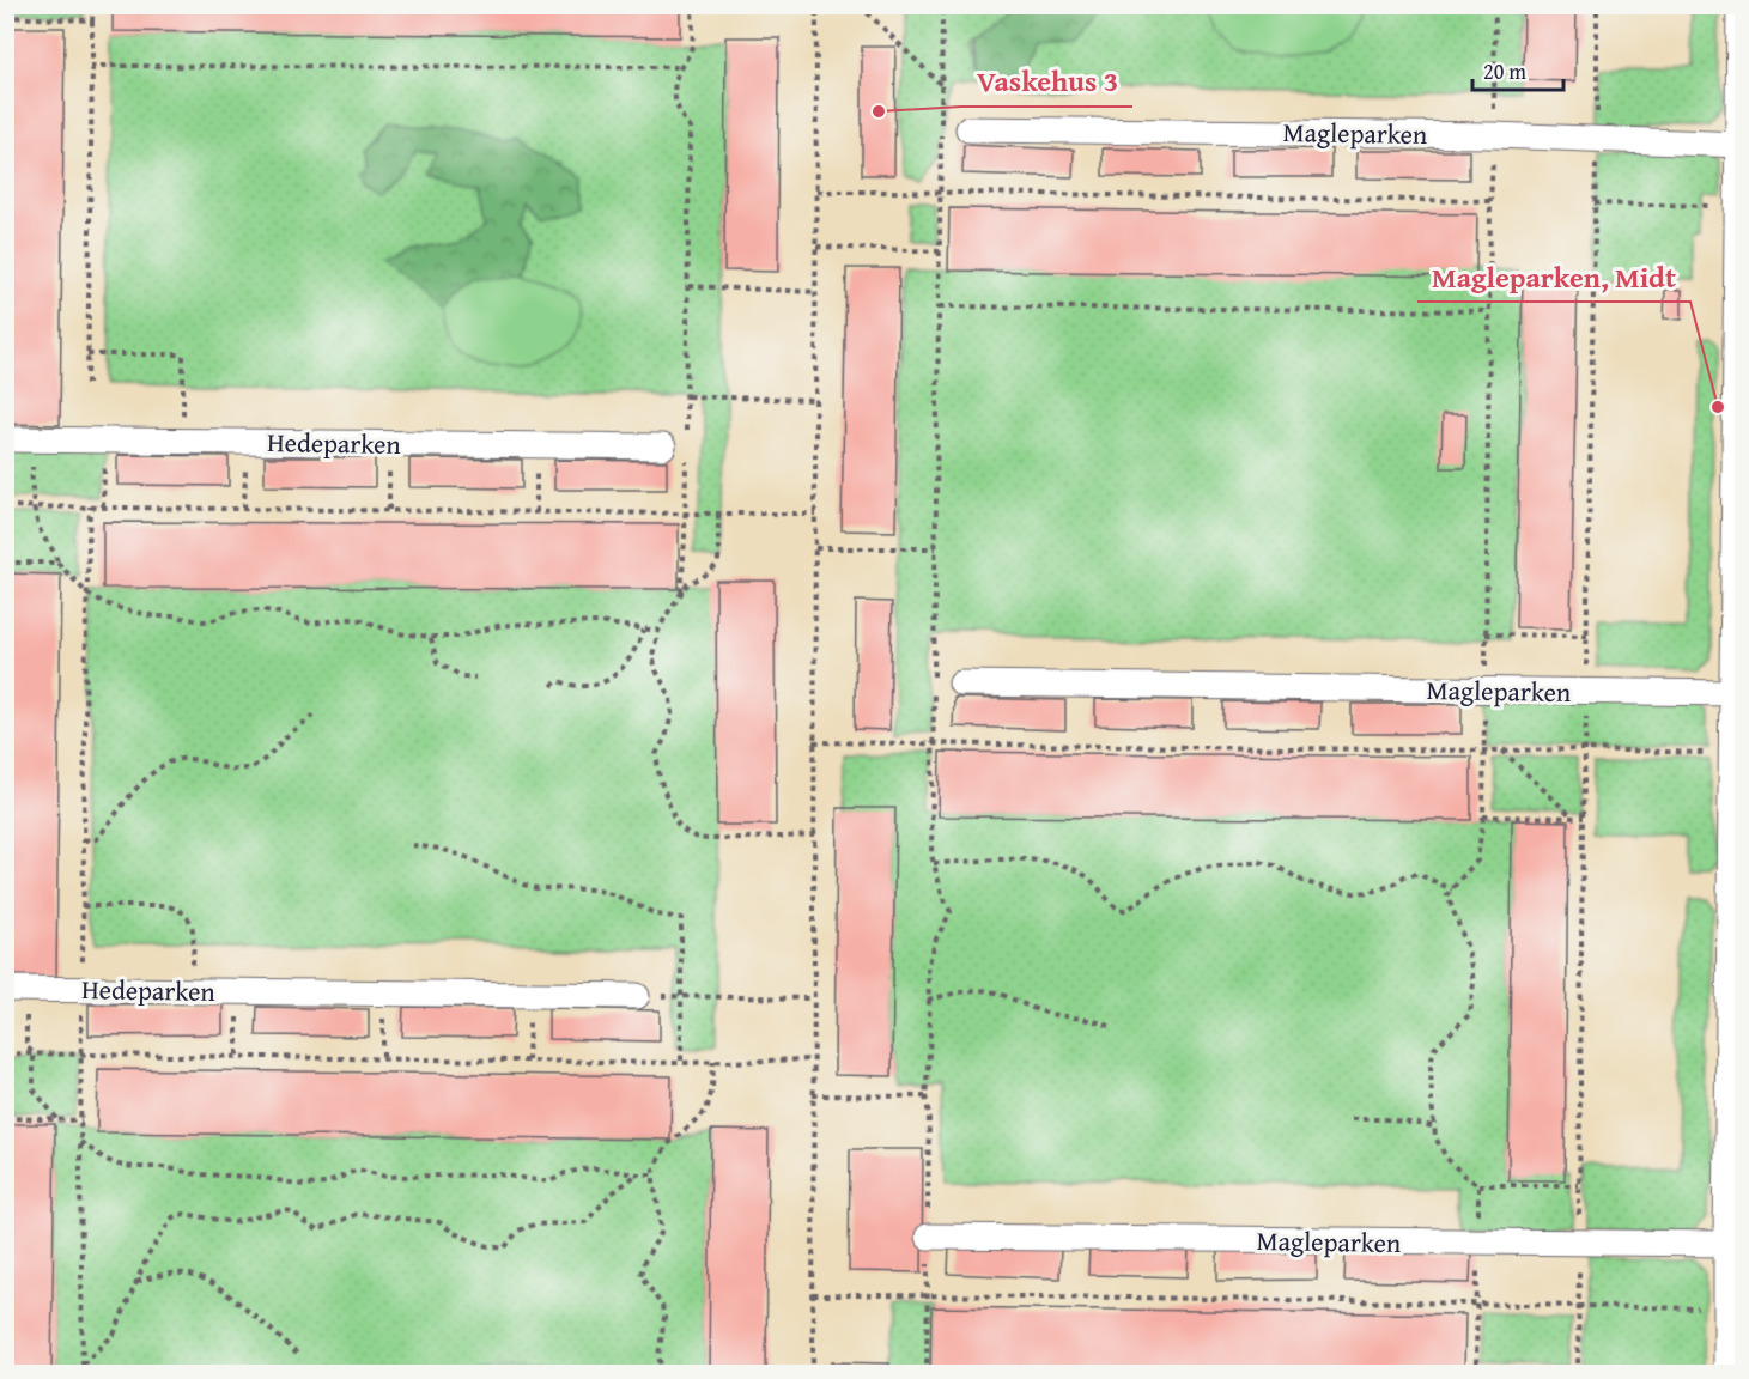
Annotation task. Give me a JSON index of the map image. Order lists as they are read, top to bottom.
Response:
{
  "streets": {
    "street": ["Magleparken", "Hedeparken"]
  },
  "places": ["Vaskehus 3", "Magleparken, Midt"],
  "scale_bar": "20 m"
}
